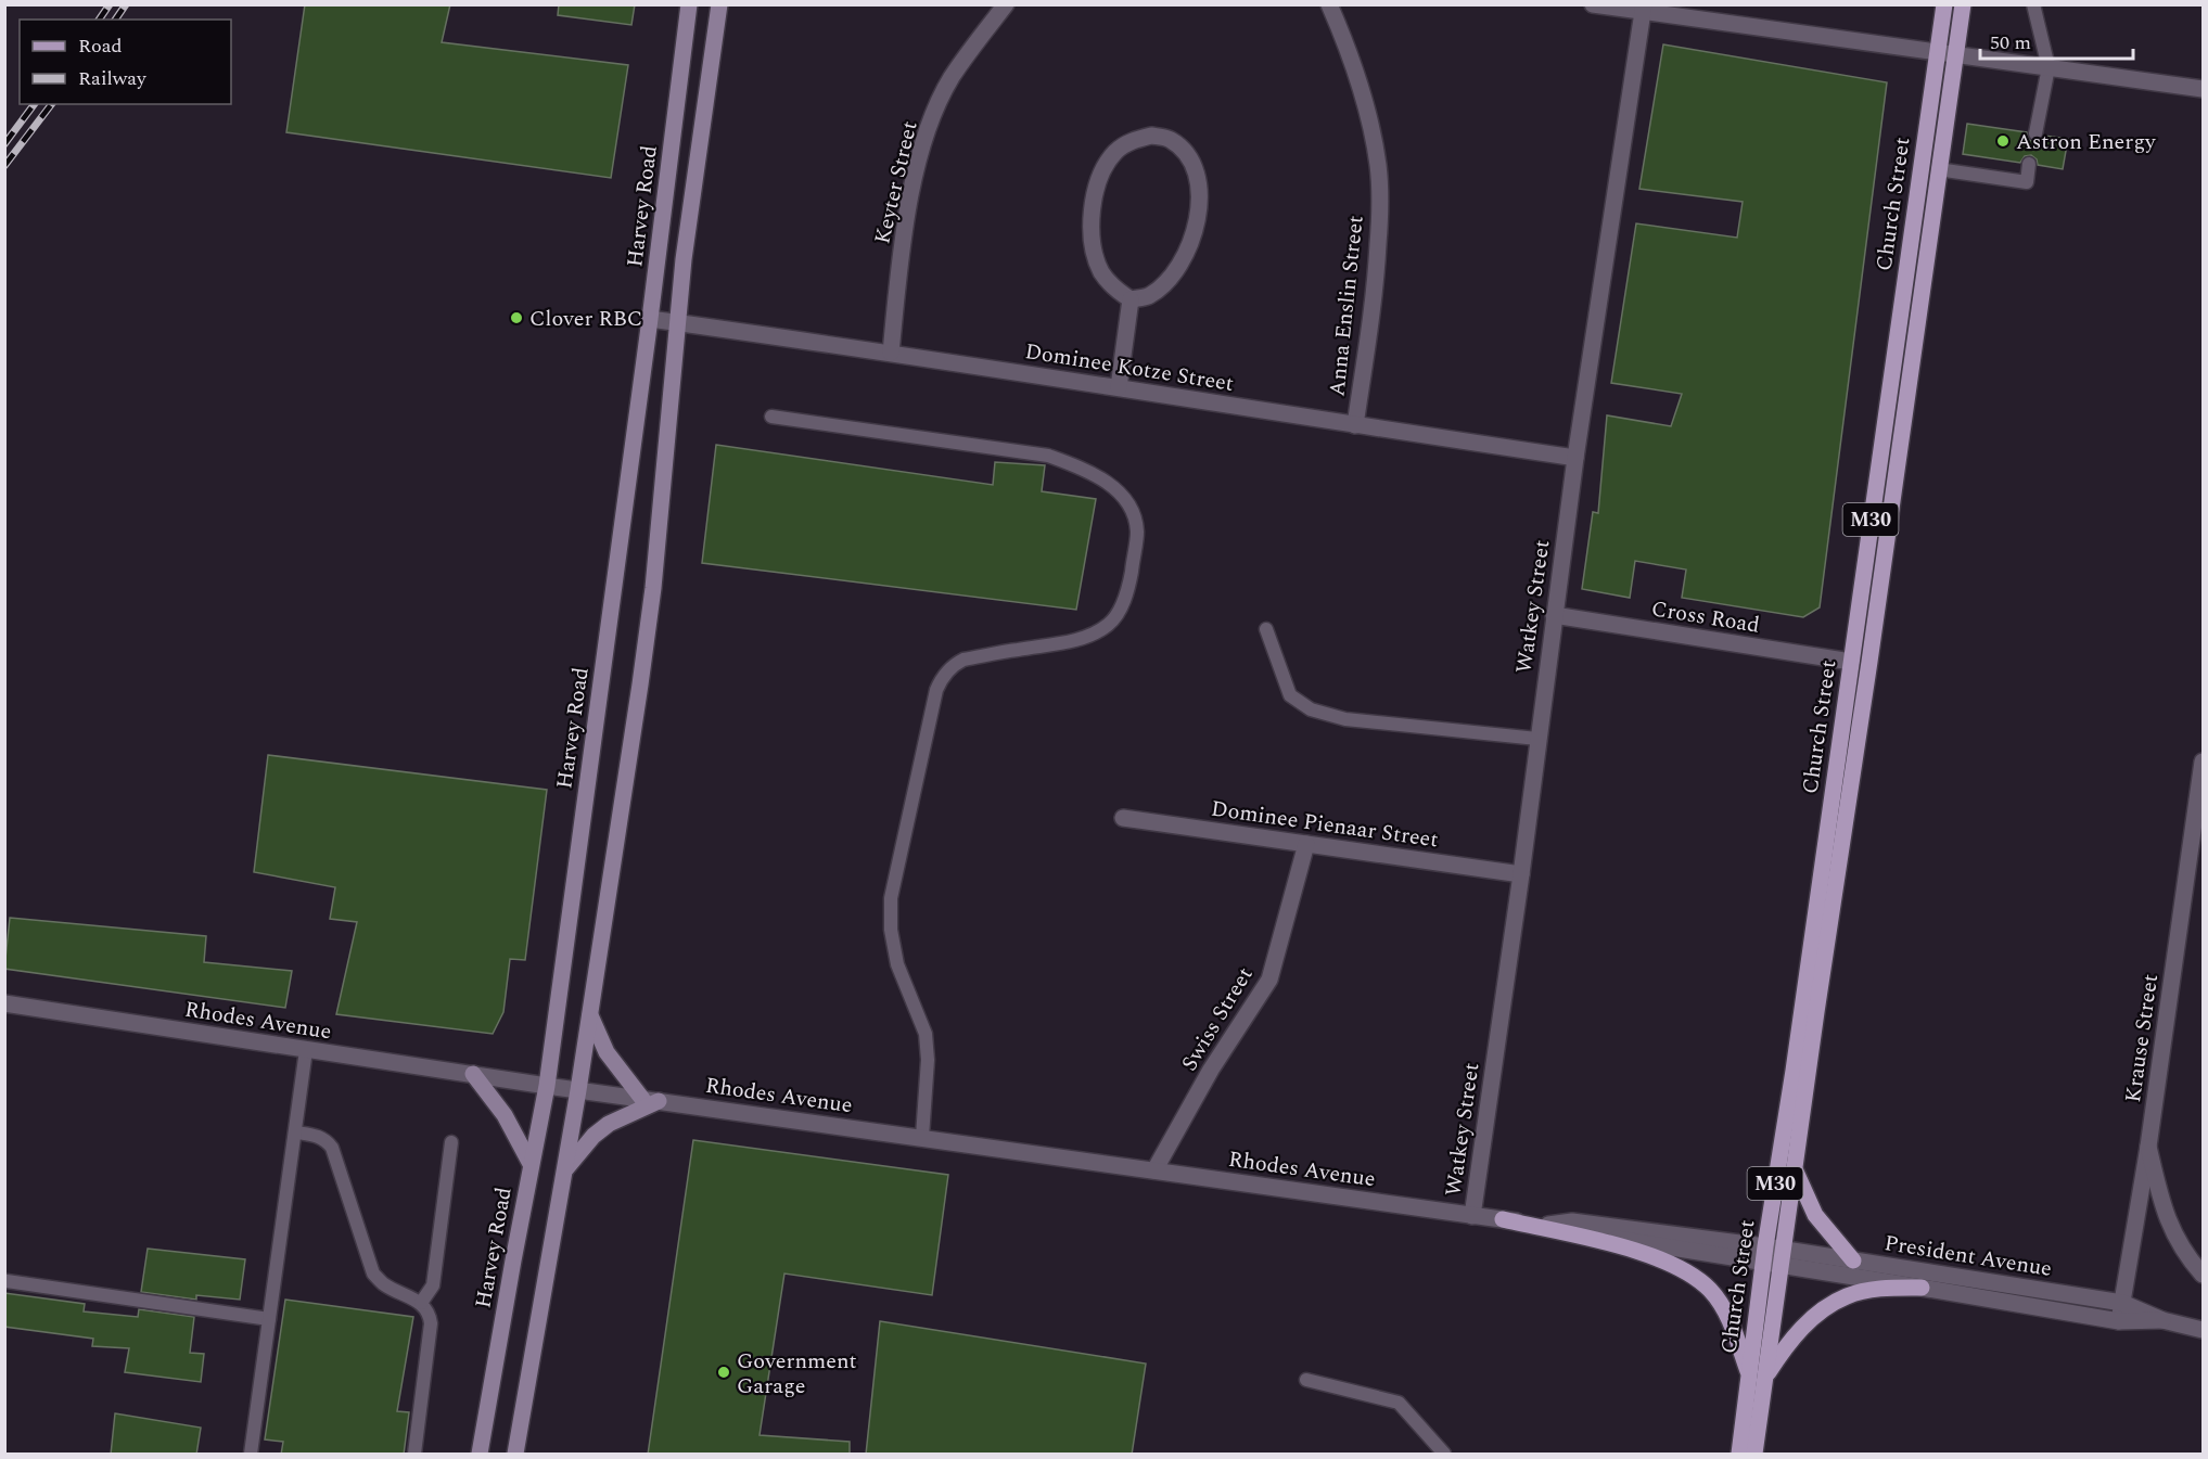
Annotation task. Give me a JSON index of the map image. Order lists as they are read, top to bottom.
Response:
{
  "streets": {
    "main road": ["Church Street", "Harvey Road", "M30"],
    "street": [
      "Keyter Street",
      "Anna Enslin Street",
      "Dominee Kotze Street",
      "Watkey Street",
      "Cross Road",
      "Dominee Pienaar Street",
      "Swiss Street",
      "Rhodes Avenue",
      "Krause Street",
      "President Avenue"
    ]
  },
  "crossings": [
    ["Keyter Street", "Dominee Kotze Street"],
    ["Church Street", "Cross Road"],
    ["Church Street", "Rhodes Avenue"],
    ["Church Street", "President Avenue"],
    ["Harvey Road", "Dominee Kotze Street"],
    ["Harvey Road", "Rhodes Avenue"],
    ["Anna Enslin Street", "Dominee Kotze Street"],
    ["Dominee Kotze Street", "Watkey Street"],
    ["Watkey Street", "Cross Road"],
    ["Watkey Street", "Dominee Pienaar Street"],
    ["Watkey Street", "Rhodes Avenue"],
    ["Dominee Pienaar Street", "Swiss Street"],
    ["Swiss Street", "Rhodes Avenue"],
    ["Rhodes Avenue", "President Avenue"],
    ["Krause Street", "President Avenue"]
  ],
  "places": ["Astron Energy", "Clover RBC", "Government Garage"],
  "legend": ["Road", "Railway"],
  "scale_bar": "50 m"
}
